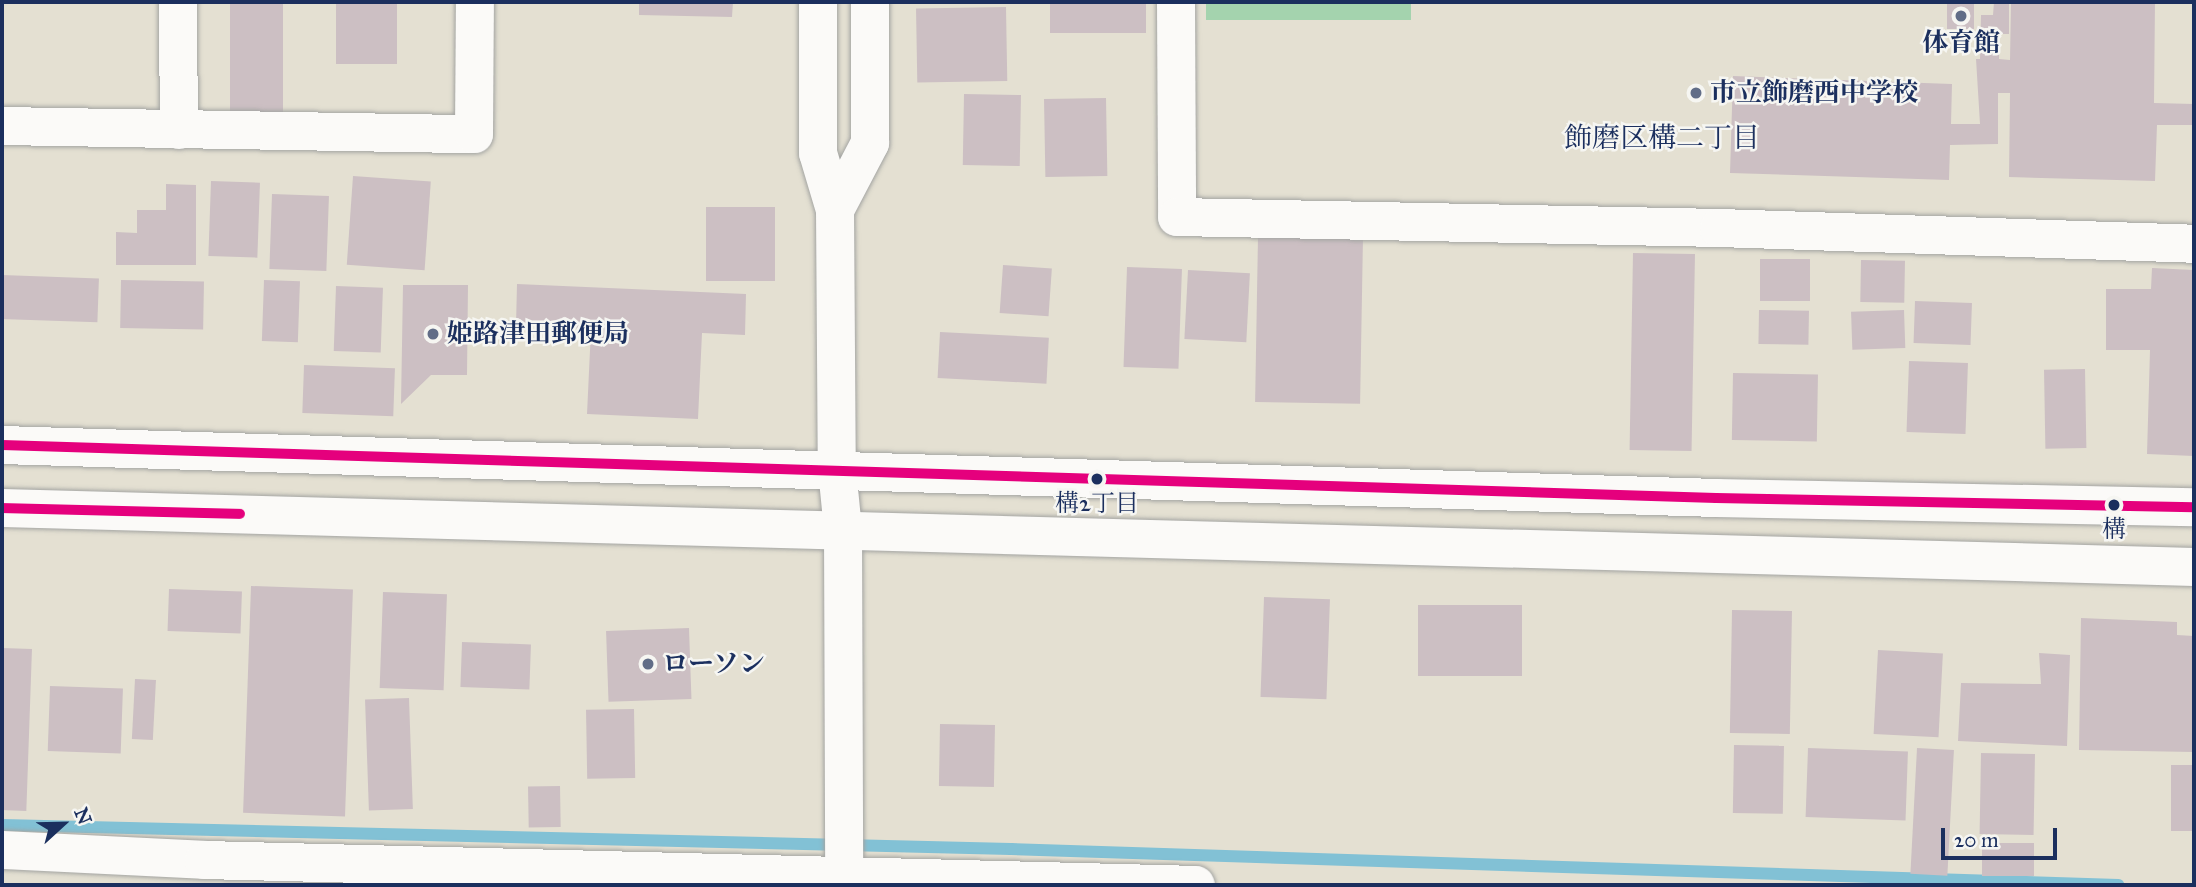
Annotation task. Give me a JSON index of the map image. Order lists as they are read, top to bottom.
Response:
{
  "districts": ["飾磨区構二丁目"],
  "places": [
    "体育館",
    "市立飾磨西中学校",
    "姫路津田郵便局",
    "構2丁目",
    "構",
    "ローソン"
  ],
  "scale_bar": "20 m",
  "north": "right"
}
